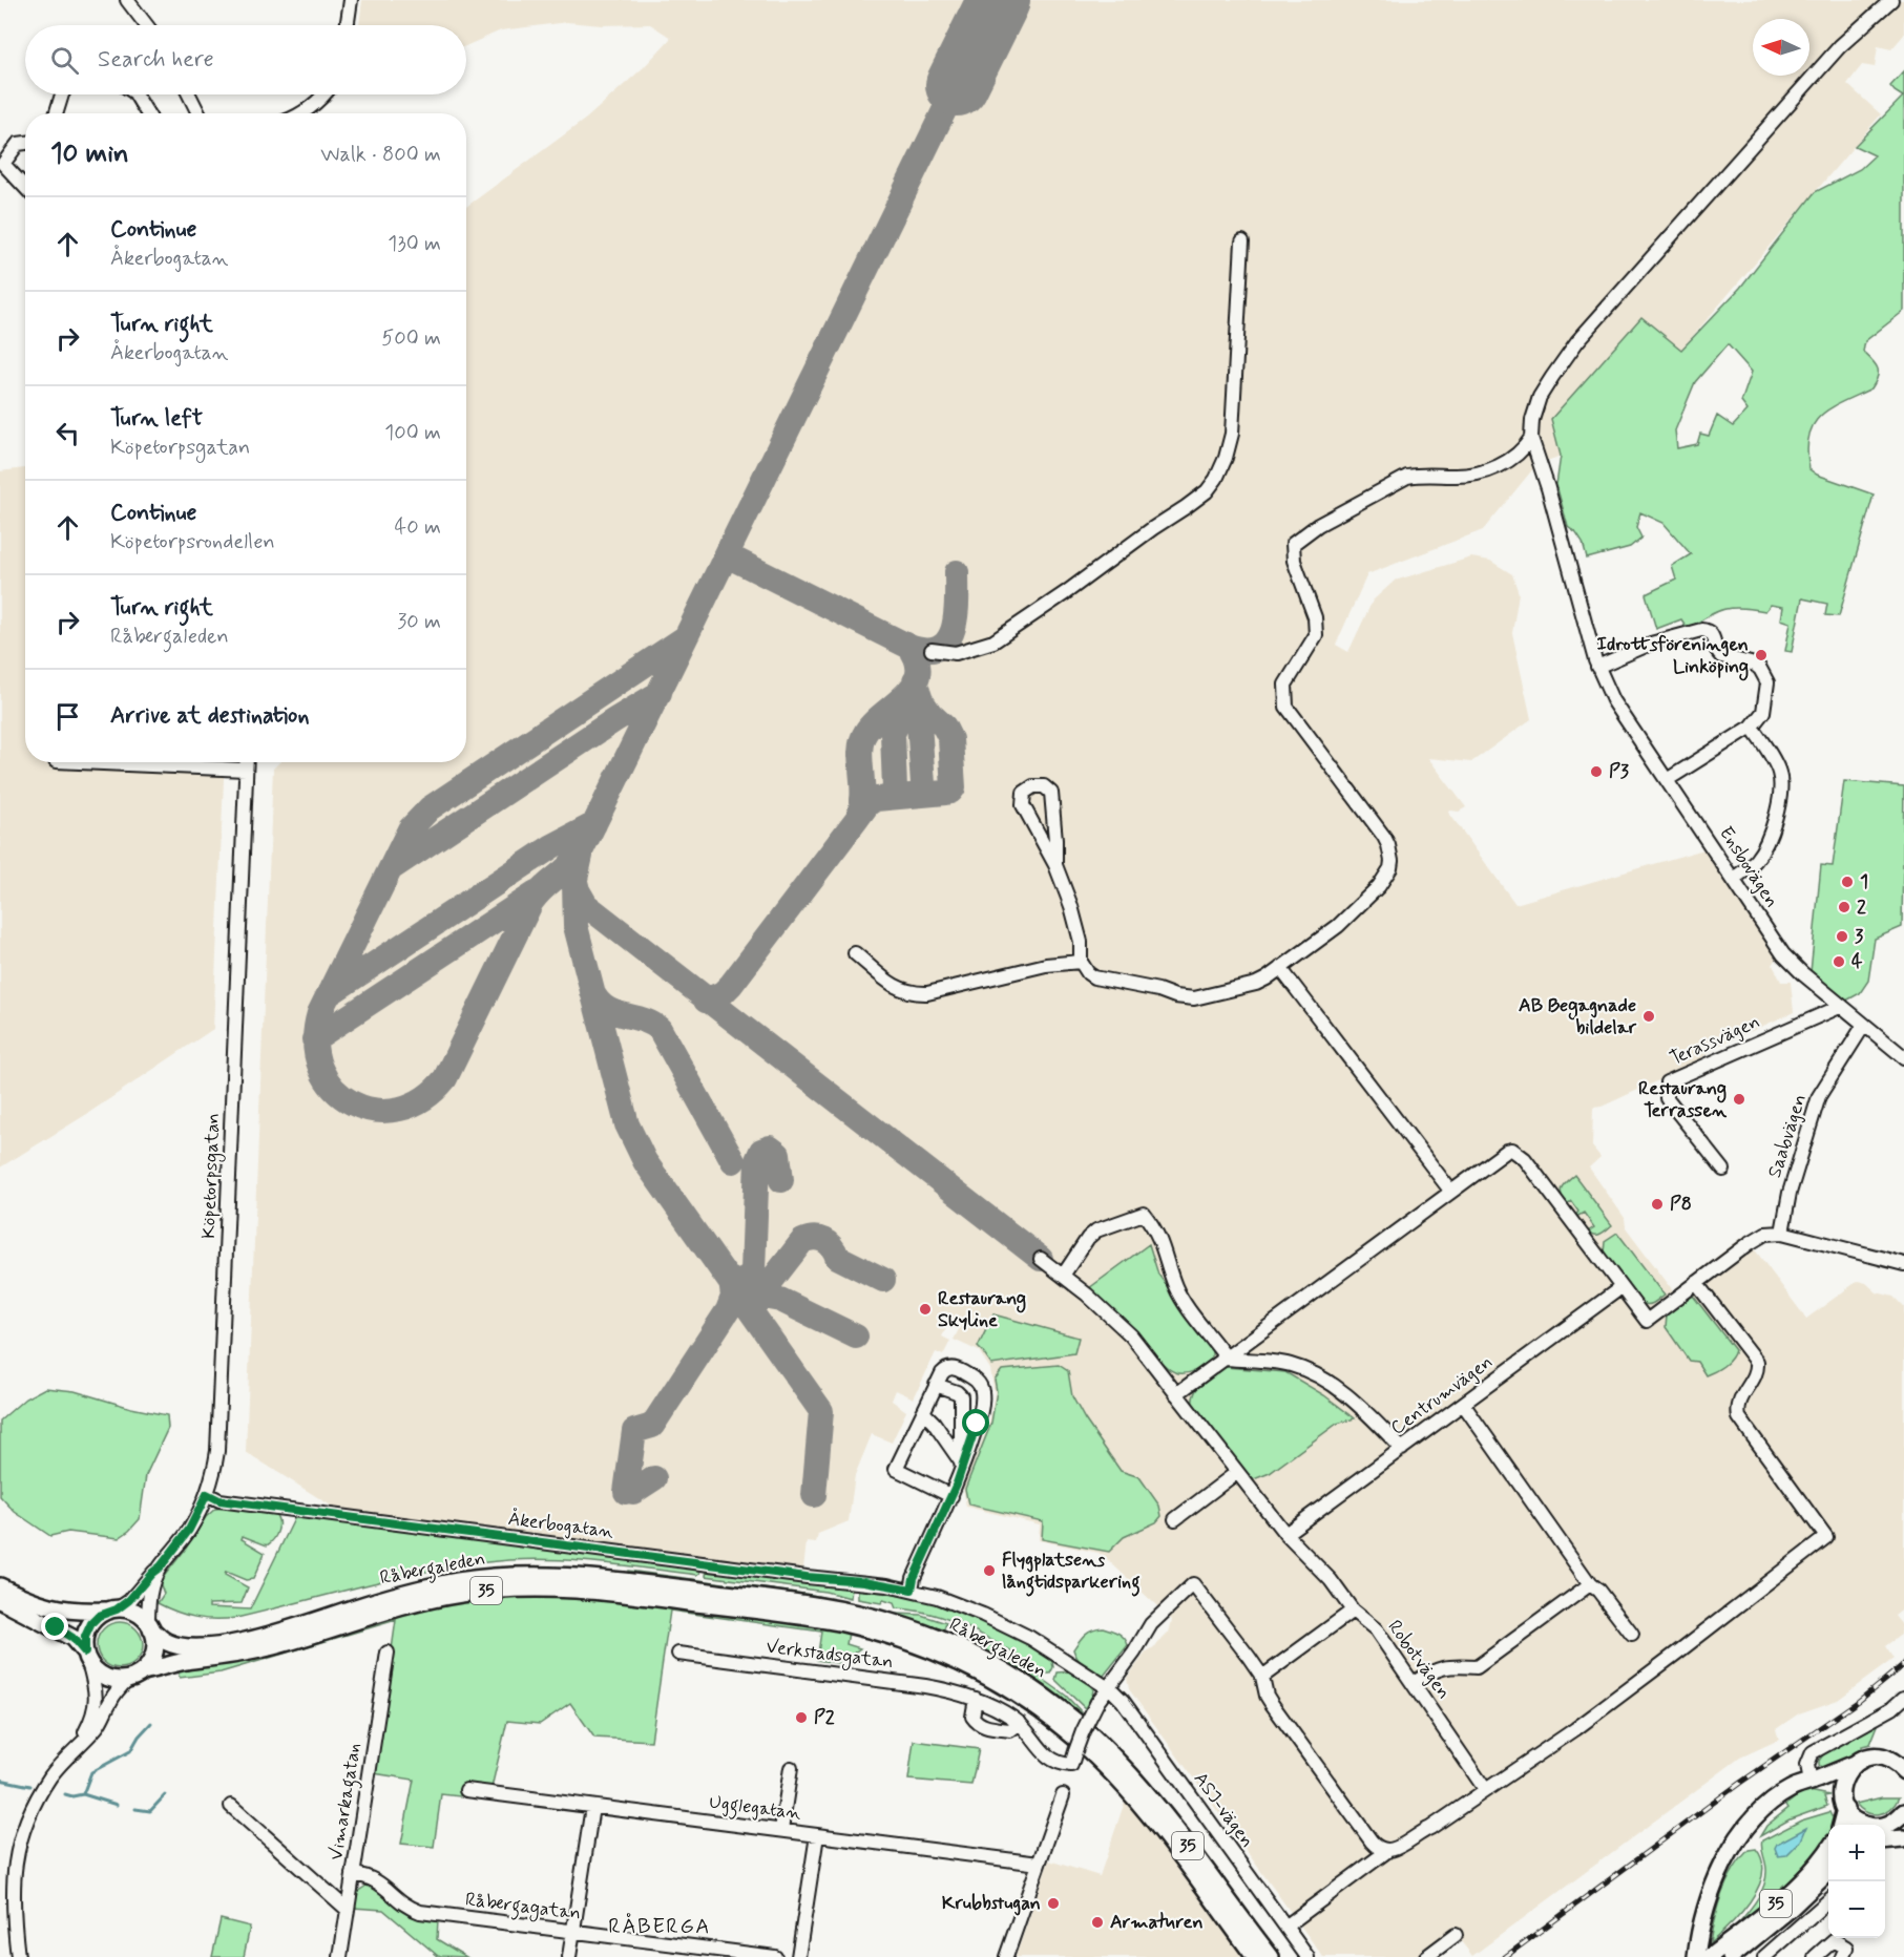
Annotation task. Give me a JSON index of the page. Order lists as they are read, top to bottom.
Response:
{
  "streets": {
    "main road": ["Råbergaleden", "35"],
    "street": [
      "Ensbovägen",
      "Terassvägen",
      "Saabvägen",
      "Köpetorpsgatan",
      "Centrumvägen",
      "Åkerbogatan",
      "Verkstadsgatan",
      "Robotvägen",
      "Vimarkagatan",
      "Ugglegatan",
      "ASJ-vägen",
      "Råbergagatan"
    ]
  },
  "crossings": [
    ["Ensbovägen", "Terassvägen"],
    ["Ensbovägen", "Saabvägen"],
    ["Köpetorpsgatan", "Åkerbogatan"],
    ["Köpetorpsgatan", "Råbergaleden"],
    ["Köpetorpsgatan", "35"],
    ["Centrumvägen", "Robotvägen"],
    ["Åkerbogatan", "Verkstadsgatan"],
    ["Åkerbogatan", "ASJ-vägen"],
    ["Råbergaleden", "35"],
    ["Verkstadsgatan", "ASJ-vägen"],
    ["Vimarkagatan", "Råbergagatan"]
  ],
  "districts": ["RÅBERGA"],
  "places": [
    "Idrottsföreningen Linköping",
    "P3",
    "1",
    "2",
    "3",
    "4",
    "AB Begagnade bildelar",
    "Restaurang Terrassen",
    "P8",
    "Restaurang Skyline",
    "Flygplatsens långtidsparkering",
    "P2",
    "Krubbstugan",
    "Armaturen"
  ],
  "north": "left",
  "page": {
    "search": "Search here",
    "heading": ["10 min", "Walk · 800 m"],
    "list": [
      ["Continue", "Åkerbogatan", "130 m"],
      ["Turn right", "Åkerbogatan", "500 m"],
      ["Turn left", "Köpetorpsgatan", "100 m"],
      ["Continue", "Köpetorpsrondellen", "40 m"],
      ["Turn right", "Råbergaleden", "30 m"],
      "Arrive at destination"
    ],
    "map_buttons": ["+", "−"]
  }
}
